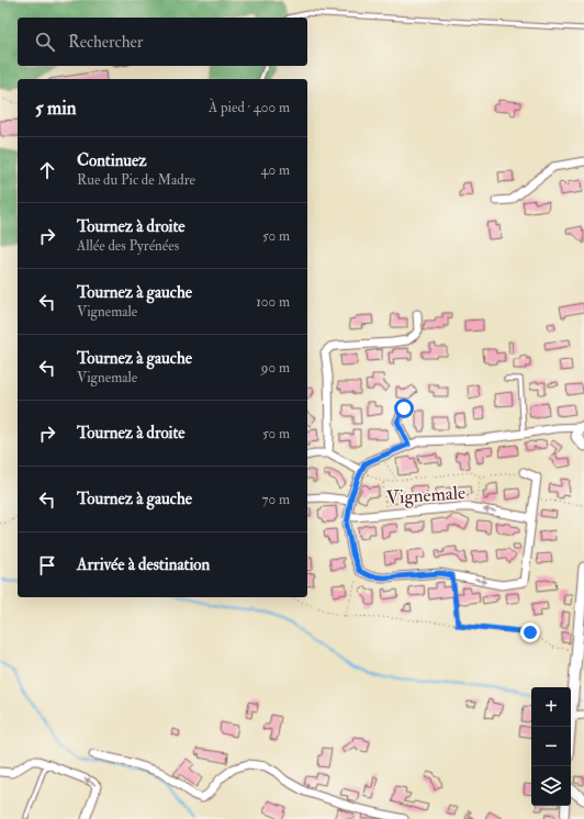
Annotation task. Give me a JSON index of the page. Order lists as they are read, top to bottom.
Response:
{
  "streets": {
    "street": ["Vignemale"]
  },
  "page": {
    "search": "Rechercher",
    "heading": ["5 min", "À pied · 400 m"],
    "list": [
      ["Continuez", "Rue du Pic de Madre", "40 m"],
      ["Tournez à droite", "Allée des Pyrénées", "50 m"],
      ["Tournez à gauche", "Vignemale", "100 m"],
      ["Tournez à gauche", "Vignemale", "90 m"],
      ["Tournez à droite", "50 m"],
      ["Tournez à gauche", "70 m"],
      "Arrivée à destination"
    ],
    "map_buttons": ["+", "−"]
  }
}
